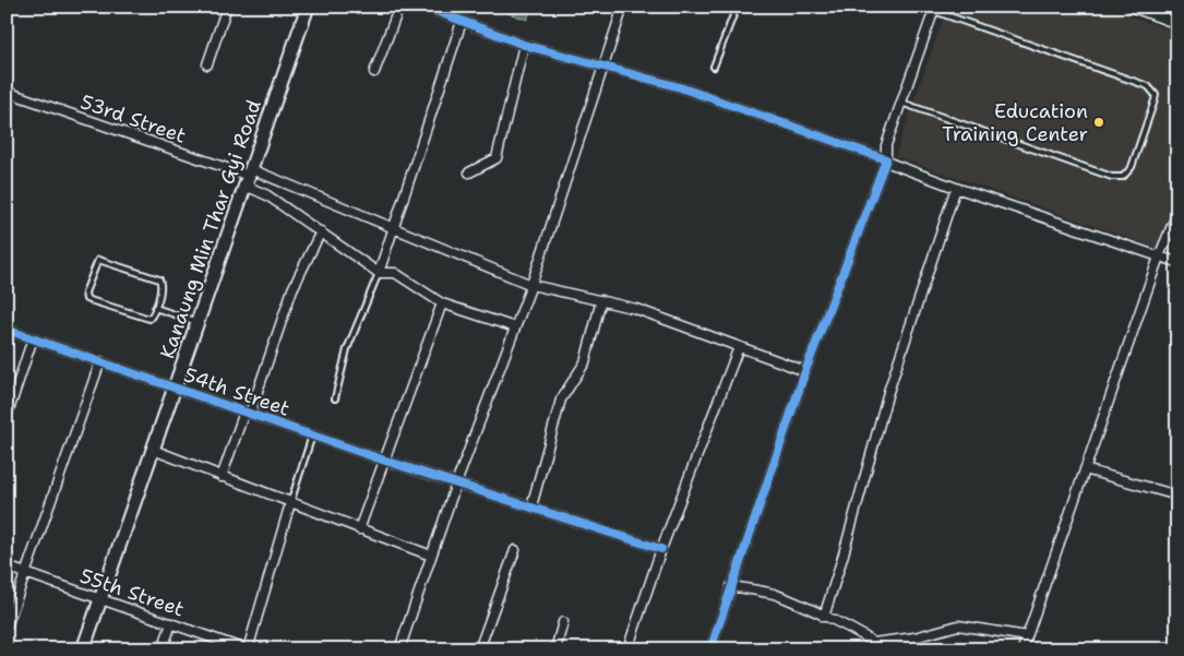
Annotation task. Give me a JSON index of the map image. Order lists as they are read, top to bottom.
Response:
{
  "streets": {
    "street": [
      "53rd Street",
      "Kanaung Min Thar Gyi Road",
      "54th Street",
      "55th Street"
    ]
  },
  "crossings": [
    ["53rd Street", "Kanaung Min Thar Gyi Road"],
    ["Kanaung Min Thar Gyi Road", "54th Street"],
    ["Kanaung Min Thar Gyi Road", "55th Street"]
  ],
  "places": ["Education Training Center"]
}
